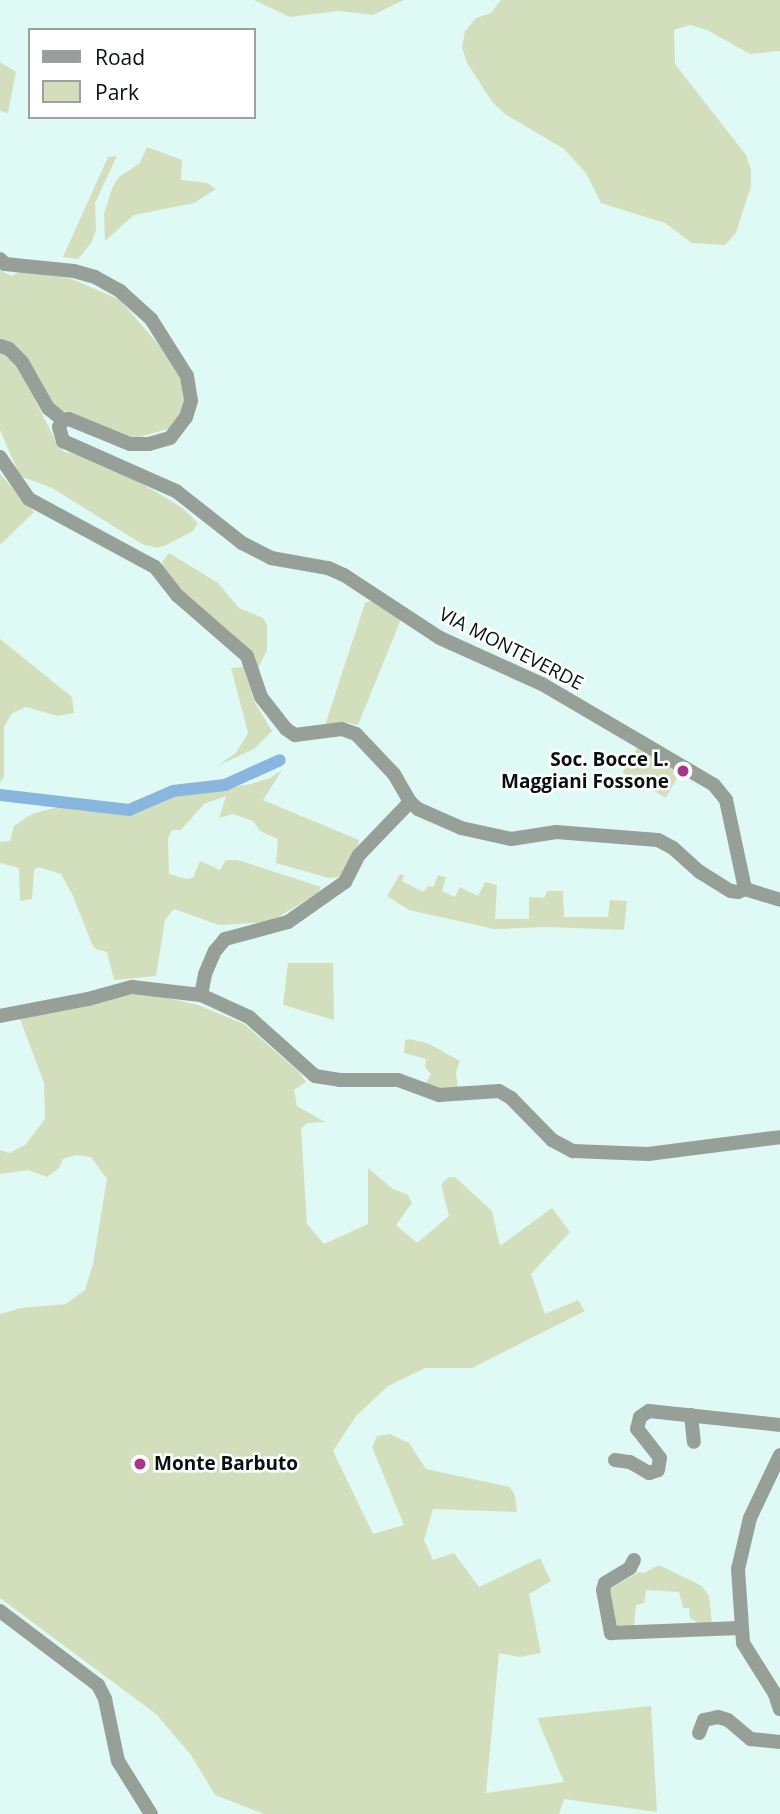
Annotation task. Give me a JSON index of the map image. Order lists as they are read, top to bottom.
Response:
{
  "streets": {
    "street": ["VIA MONTEVERDE"]
  },
  "places": ["Soc. Bocce L. Maggiani Fossone", "Monte Barbuto"],
  "legend": ["Road", "Park"]
}
